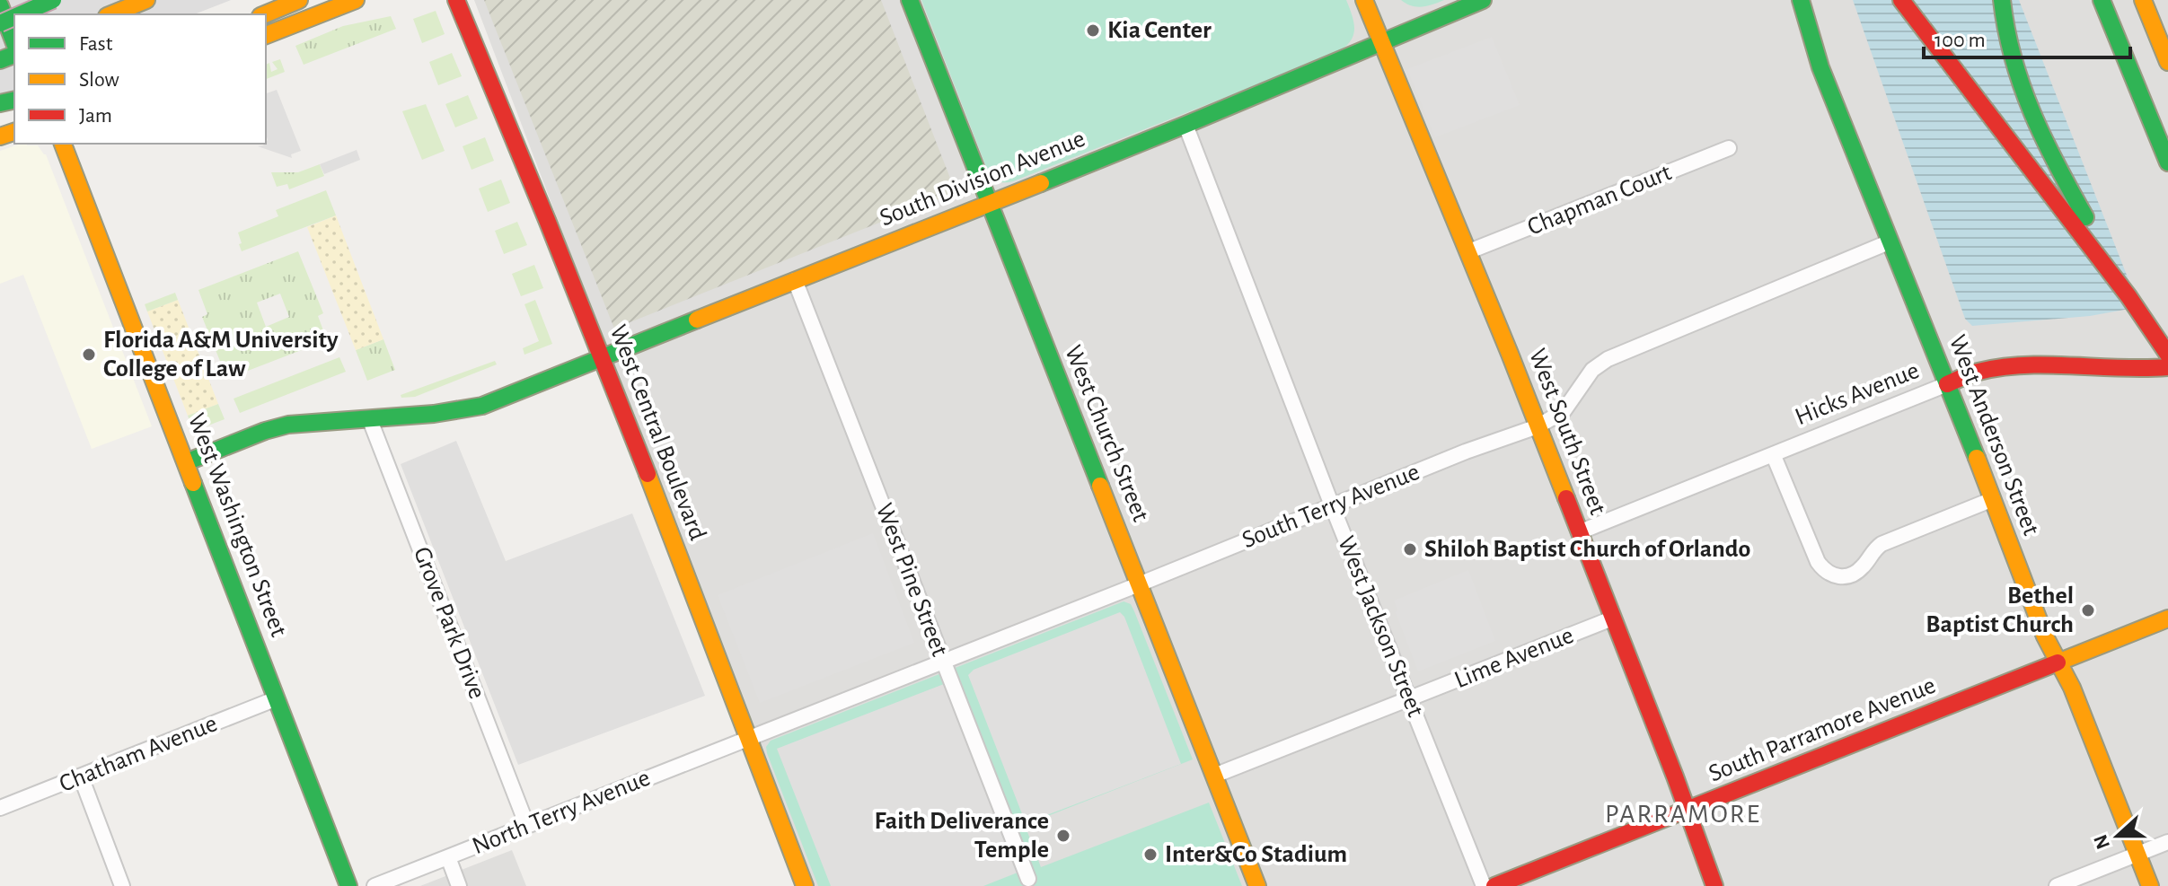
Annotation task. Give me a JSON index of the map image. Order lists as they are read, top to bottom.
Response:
{
  "streets": {
    "main road": [
      "South Division Avenue",
      "Hicks Avenue",
      "West South Street",
      "West Central Boulevard",
      "West Church Street",
      "West Anderson Street",
      "West Washington Street",
      "South Parramore Avenue"
    ],
    "street": [
      "Chapman Court",
      "South Terry Avenue",
      "West Pine Street",
      "Grove Park Drive",
      "West Jackson Street",
      "Lime Avenue",
      "Chatham Avenue",
      "North Terry Avenue"
    ]
  },
  "crossings": [
    ["South Division Avenue", "West South Street"],
    ["South Division Avenue", "West Central Boulevard"],
    ["South Division Avenue", "West Church Street"],
    ["South Division Avenue", "West Washington Street"],
    ["South Division Avenue", "West Pine Street"],
    ["South Division Avenue", "Grove Park Drive"],
    ["South Division Avenue", "West Jackson Street"],
    ["Chapman Court", "West South Street"],
    ["Hicks Avenue", "West South Street"],
    ["Hicks Avenue", "West Anderson Street"],
    ["West South Street", "South Terry Avenue"],
    ["West South Street", "Lime Avenue"],
    ["West South Street", "South Parramore Avenue"],
    ["West Central Boulevard", "South Terry Avenue"],
    ["West Central Boulevard", "North Terry Avenue"],
    ["West Church Street", "South Terry Avenue"],
    ["West Church Street", "Lime Avenue"],
    ["West Anderson Street", "South Terry Avenue"],
    ["West Anderson Street", "South Parramore Avenue"],
    ["South Terry Avenue", "West Pine Street"],
    ["South Terry Avenue", "West Jackson Street"],
    ["South Terry Avenue", "North Terry Avenue"],
    ["West Washington Street", "Chatham Avenue"],
    ["Grove Park Drive", "North Terry Avenue"],
    ["West Jackson Street", "Lime Avenue"]
  ],
  "districts": ["PARRAMORE"],
  "places": [
    "Kia Center",
    "Florida A&M University College of Law",
    "Shiloh Baptist Church of Orlando",
    "Bethel Baptist Church",
    "Faith Deliverance Temple",
    "Inter&Co Stadium"
  ],
  "legend": ["Fast", "Slow", "Jam"],
  "scale_bar": "100 m",
  "north": "left"
}
